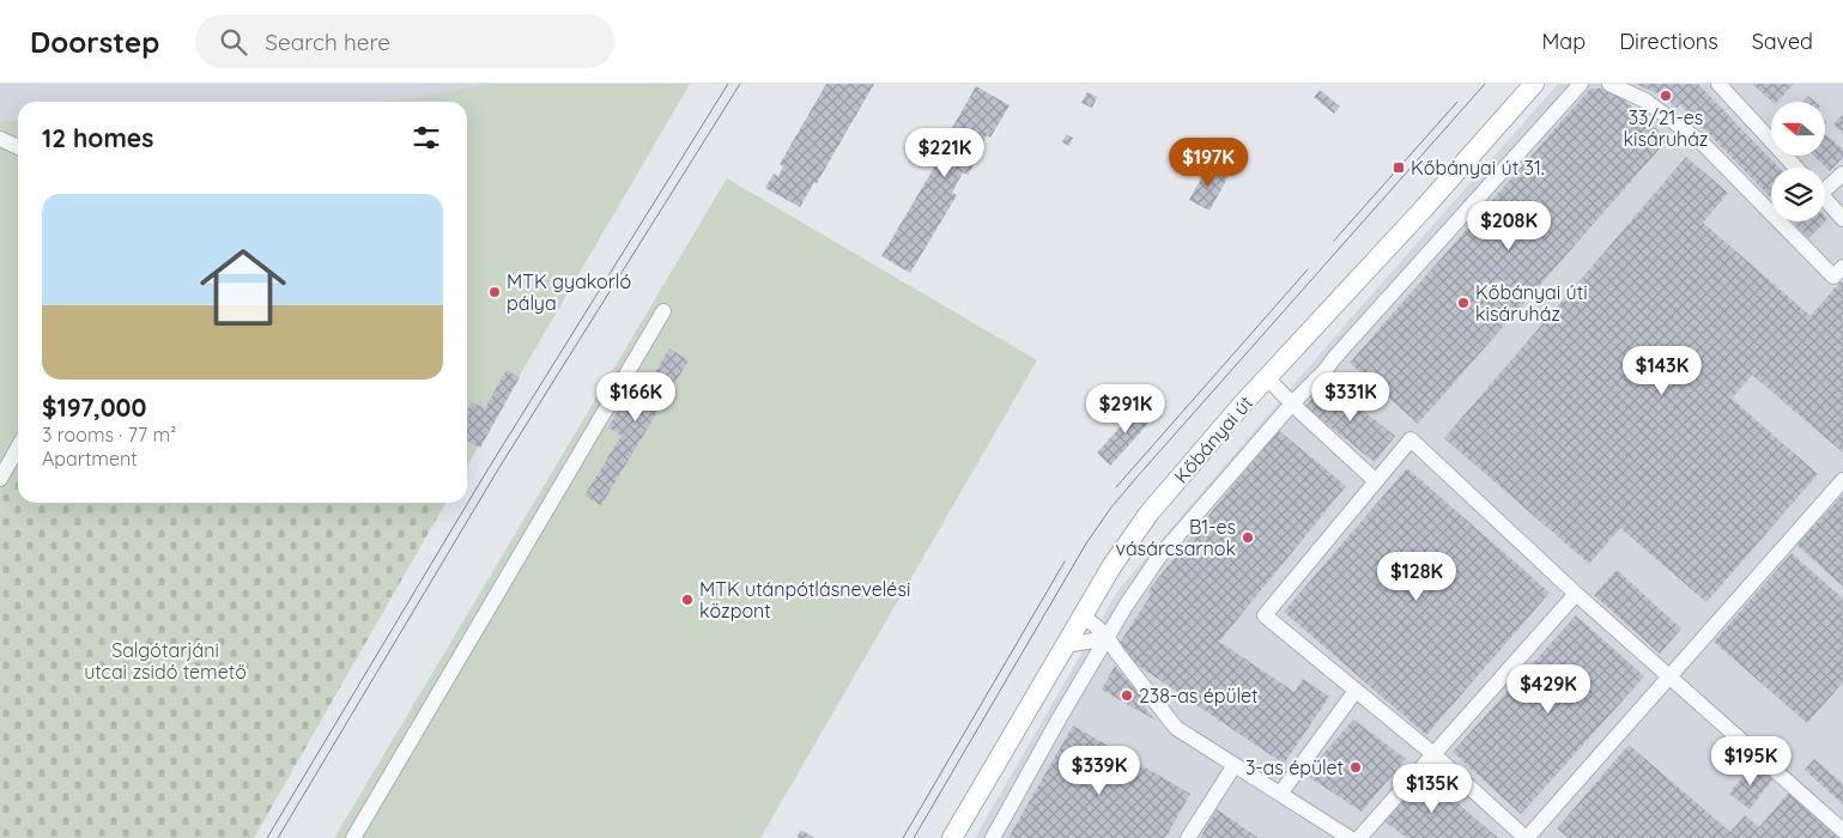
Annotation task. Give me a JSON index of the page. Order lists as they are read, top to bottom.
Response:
{
  "streets": {
    "main road": ["Kőbányai út"]
  },
  "parks": ["Salgótarjáni utcai zsidó temető"],
  "places": {
    "other": [
      "33/21-es kisáruház",
      "MTK gyakorló pálya",
      "Kőbányai úti kisáruház",
      "B1-es vásárcsarnok",
      "MTK utánpótlásnevelési központ",
      "238-as épület",
      "3-as épület"
    ],
    "transit": ["Kőbányai út 31."]
  },
  "north": "left",
  "page": {
    "header": "Doorstep",
    "search": "Search here",
    "nav": ["Map", "Directions", "Saved"],
    "heading": "12 homes",
    "price": [
      "$221K",
      "$197K",
      "$208K",
      "$143K",
      "$166K",
      "$331K",
      "$291K",
      "$128K",
      "$429K",
      "$195K",
      "$339K",
      "$135K"
    ],
    "list": [
      {
        "name": "$197,000",
        "note": "3 rooms · 77 m² · Apartment"
      }
    ]
  }
}
